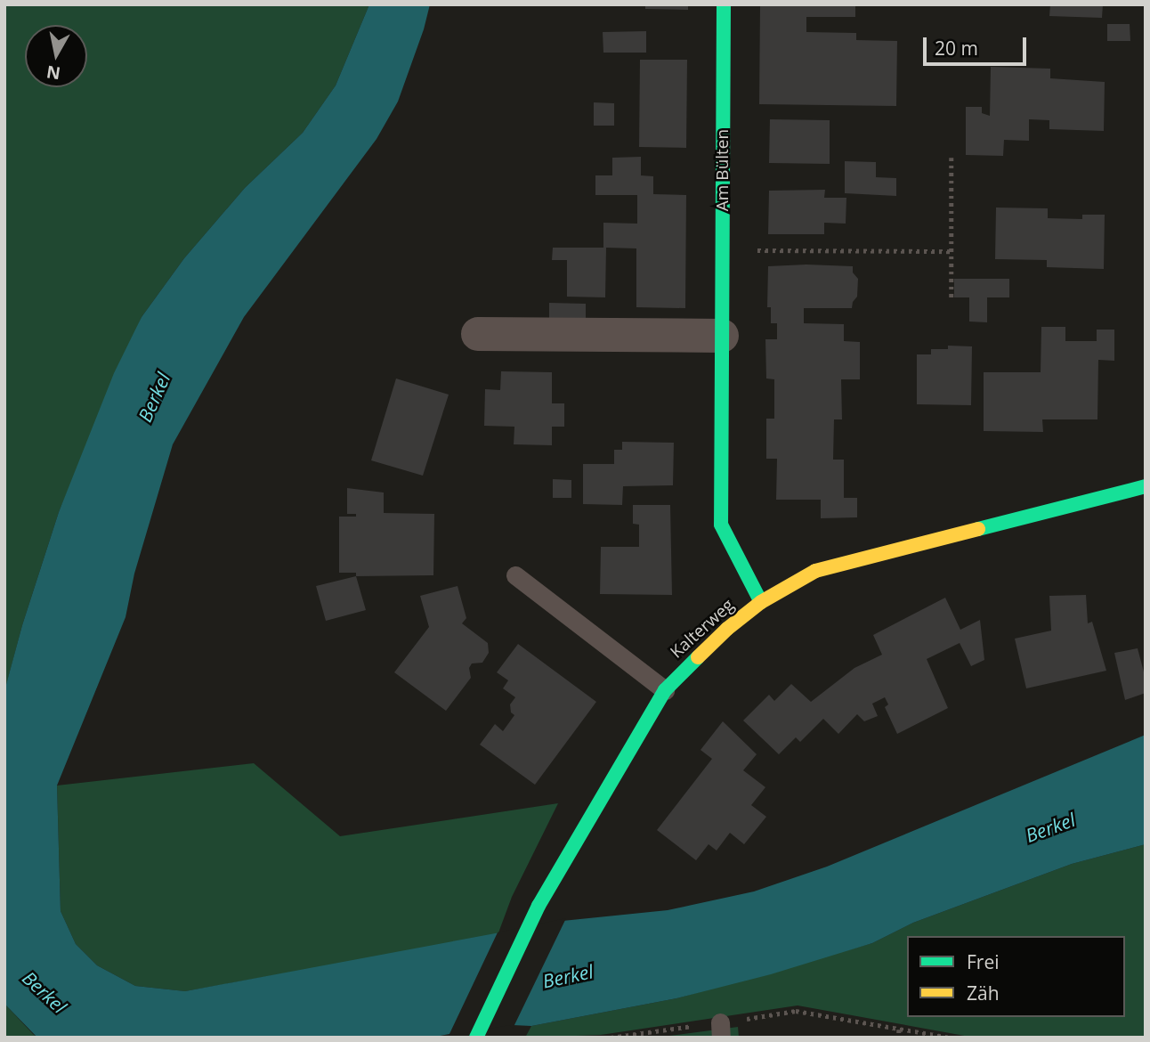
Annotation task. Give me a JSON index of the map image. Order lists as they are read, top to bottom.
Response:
{
  "streets": {
    "street": ["Am Bülten", "Kalterweg"]
  },
  "crossings": [
    ["Am Bülten", "Kalterweg"]
  ],
  "water": ["Berkel"],
  "legend": ["Frei", "Zäh"],
  "scale_bar": "20 m",
  "north": "bottom"
}
